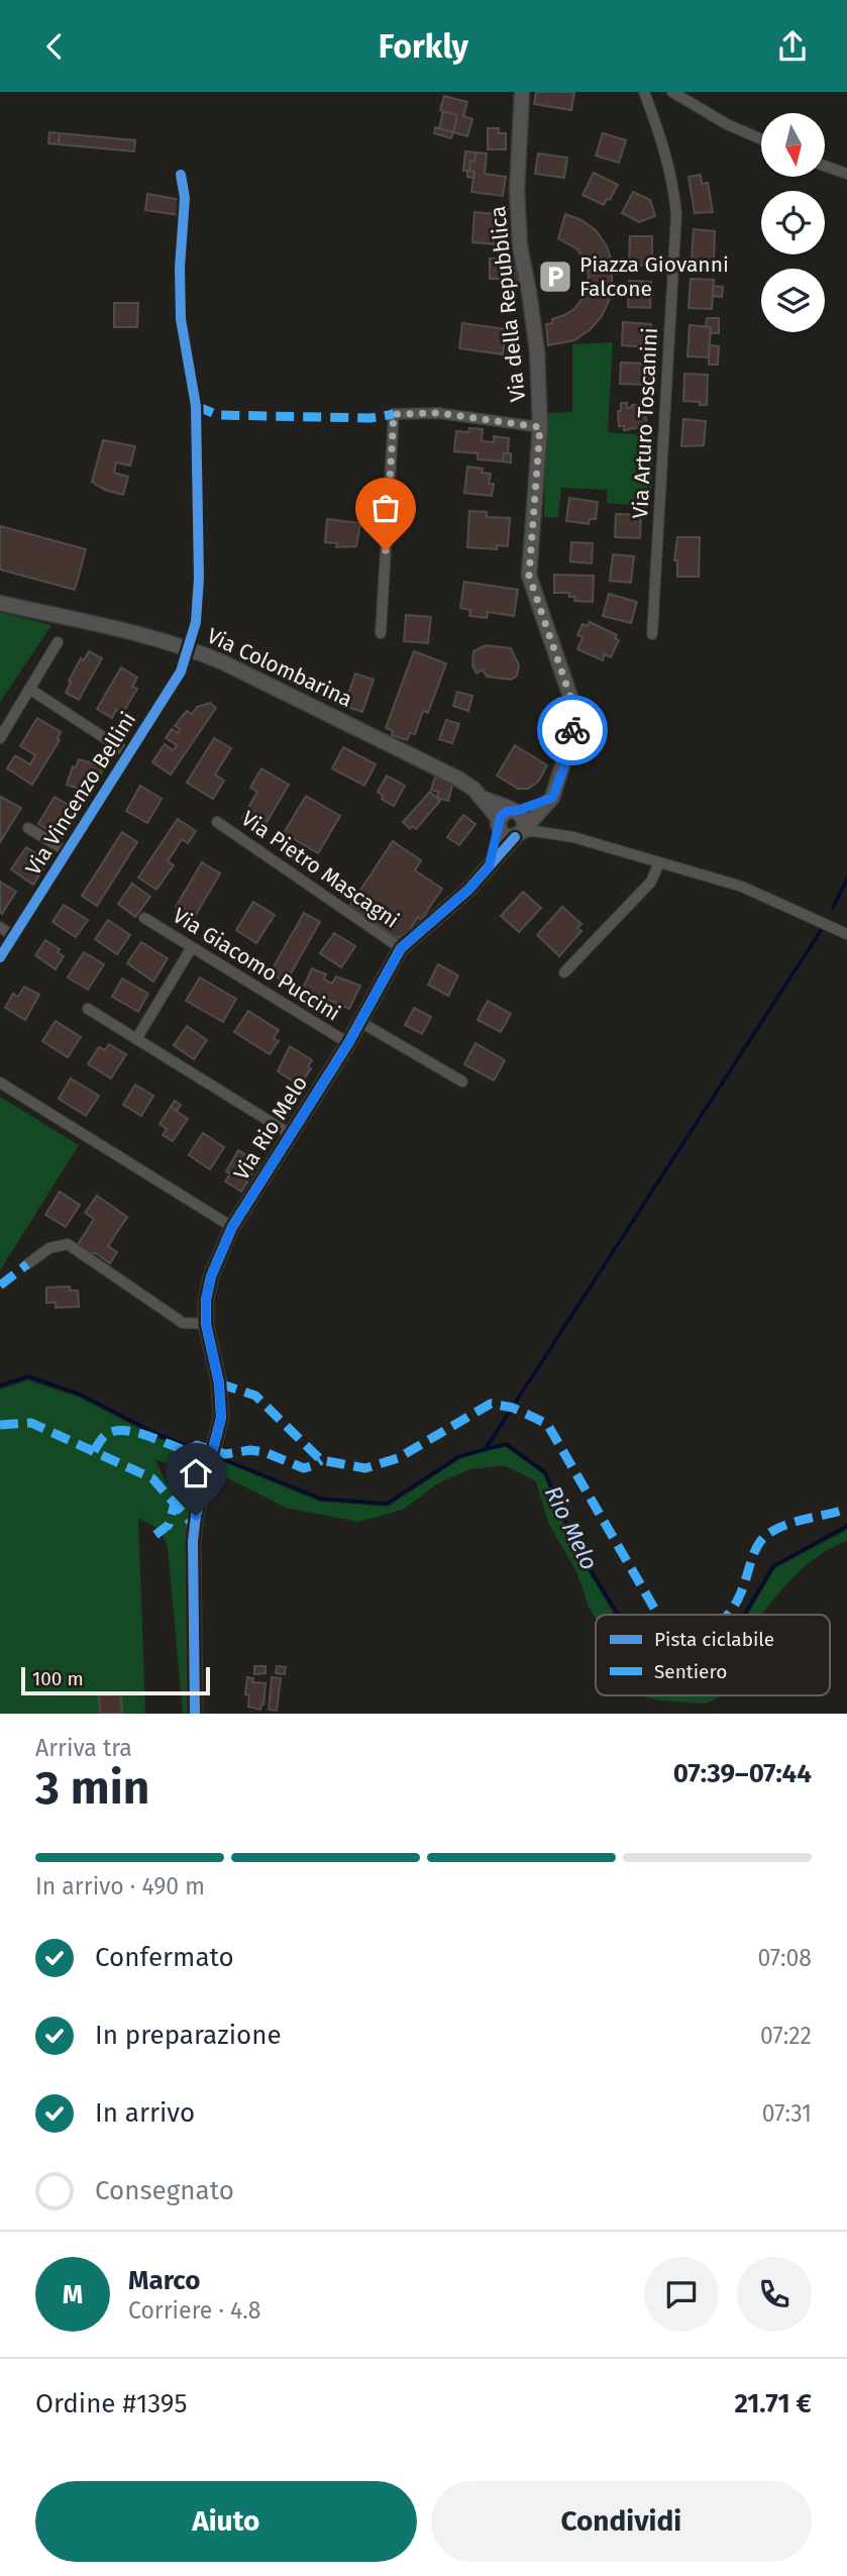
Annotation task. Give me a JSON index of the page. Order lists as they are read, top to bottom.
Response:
{
  "streets": {
    "street": [
      "Via della Repubblica",
      "Via Arturo Toscanini",
      "Via Colombarina",
      "Via Vincenzo Bellini",
      "Via Pietro Mascagni",
      "Via Giacomo Puccini",
      "Via Rio Melo"
    ]
  },
  "crossings": [
    ["Via della Repubblica", "Via Colombarina"],
    ["Via della Repubblica", "Via Rio Melo"],
    ["Via Colombarina", "Via Vincenzo Bellini"],
    ["Via Colombarina", "Via Rio Melo"],
    ["Via Pietro Mascagni", "Via Rio Melo"],
    ["Via Giacomo Puccini", "Via Rio Melo"]
  ],
  "water": ["Rio Melo"],
  "places": {
    "parking": ["Piazza Giovanni Falcone"]
  },
  "legend": ["Pista ciclabile", "Sentiero"],
  "scale_bar": "100 m",
  "north": "bottom",
  "page": {
    "header": "Forkly",
    "scale": "100 m",
    "heading": ["3 min", "Arriva tra", "07:39–07:44"],
    "panel": [
      "Marco",
      "Corriere · 4.8",
      "Ordine #1395",
      "21.71 €"
    ],
    "bar": "In arrivo · 490 m",
    "list": [
      ["Confermato", "07:08"],
      ["In preparazione", "07:22"],
      ["In arrivo", "07:31"],
      "Consegnato"
    ],
    "round": "M",
    "buttons": ["Aiuto", "Condividi"]
  }
}
